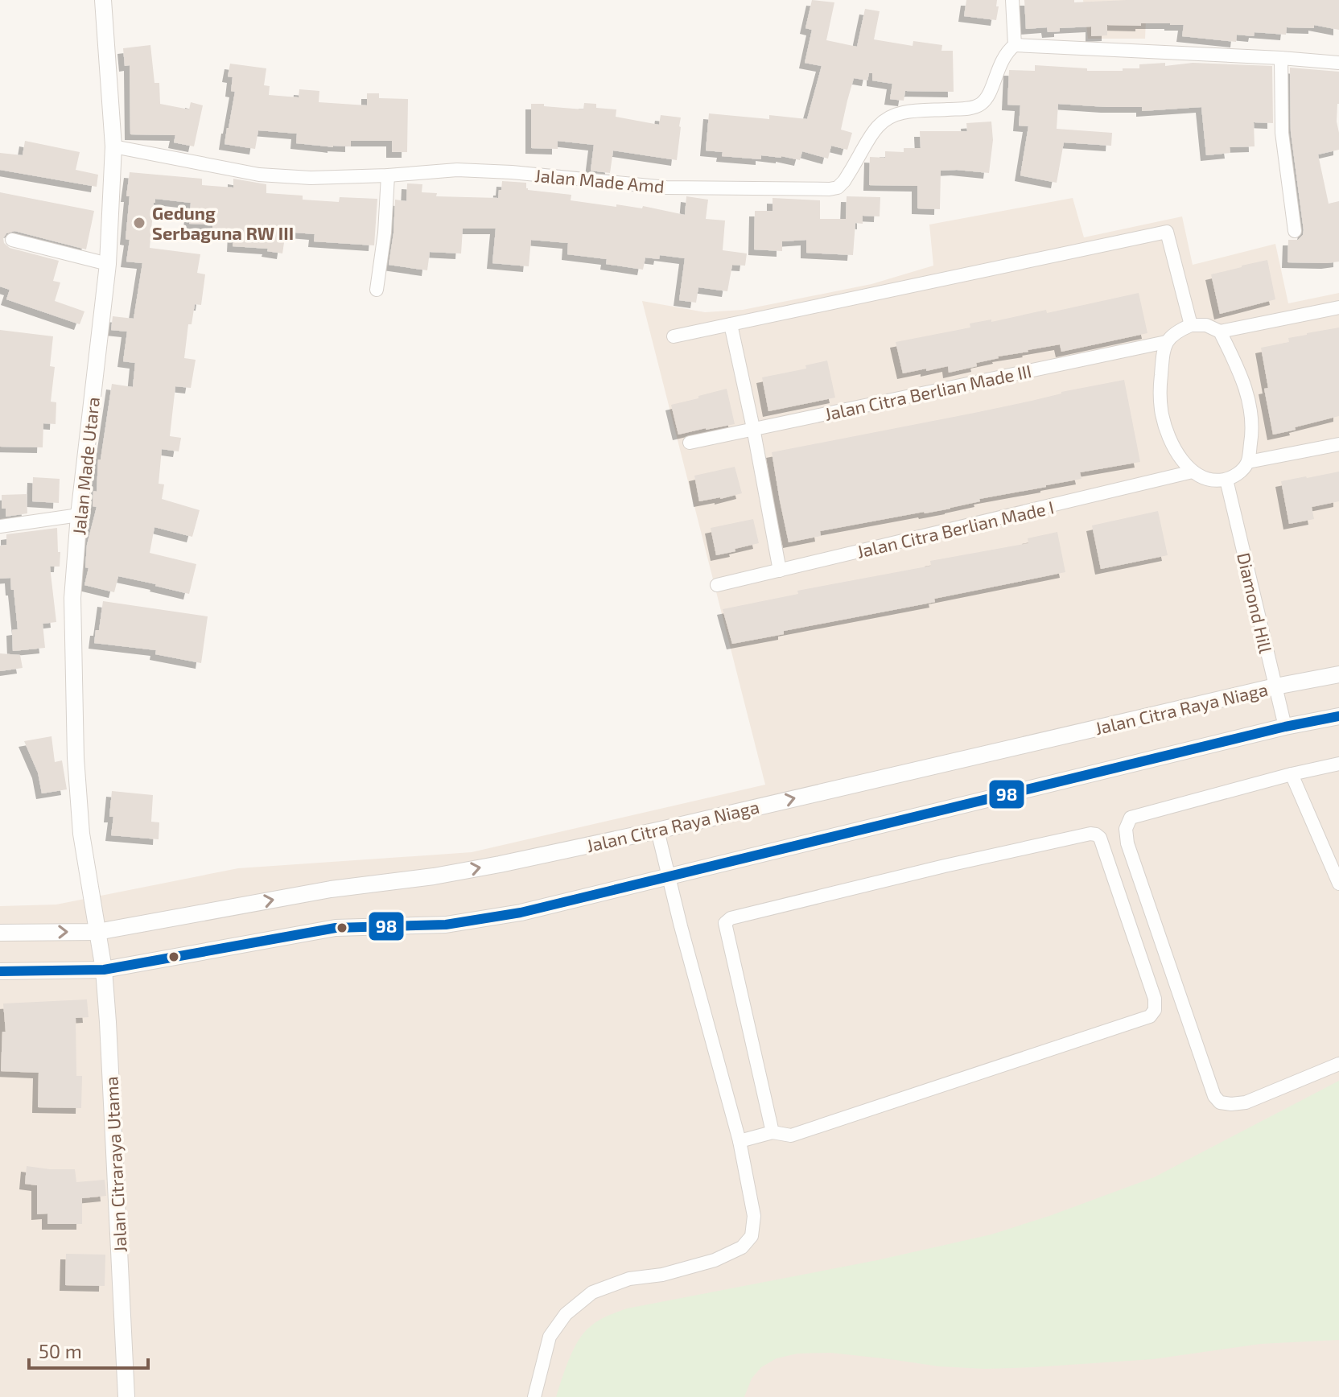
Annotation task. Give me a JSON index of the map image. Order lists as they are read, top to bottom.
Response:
{
  "streets": {
    "street": [
      "Jalan Made Amd",
      "Jalan Citra Berlian Made III",
      "Jalan Made Utara",
      "Jalan Citra Berlian Made I",
      "Diamond Hill",
      "Jalan Citra Raya Niaga",
      "Jalan Citraraya Utama"
    ]
  },
  "crossings": [
    ["Jalan Made Amd", "Jalan Made Utara"],
    ["Jalan Made Utara", "Jalan Citra Raya Niaga"],
    ["Jalan Made Utara", "Jalan Citraraya Utama"],
    ["Diamond Hill", "Jalan Citra Raya Niaga"],
    ["Jalan Citra Raya Niaga", "Jalan Citraraya Utama"]
  ],
  "places": ["Gedung Serbaguna RW III"],
  "lines": ["transit line 98"],
  "scale_bar": "50 m"
}
